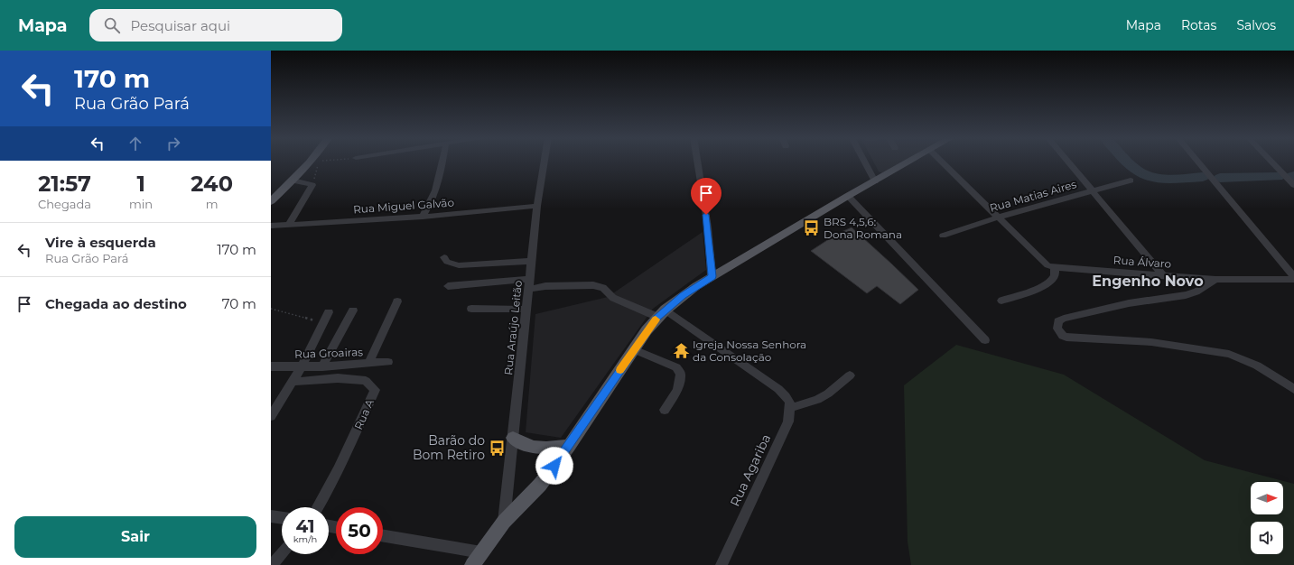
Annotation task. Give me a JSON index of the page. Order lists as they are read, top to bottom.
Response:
{
  "streets": {
    "street": [
      "Rua Matias Aires",
      "Rua Miguel Galvão",
      "Rua Álvaro",
      "Rua Araújo Leitão",
      "Rua Groairas",
      "Rua A",
      "Rua Agariba"
    ]
  },
  "crossings": [
    ["Rua Miguel Galvão", "Rua Araújo Leitão"]
  ],
  "districts": ["Engenho Novo"],
  "places": {
    "bus stop": ["BRS 4,5,6: Dona Romana", "Barão do Bom Retiro"],
    "temple": ["Igreja Nossa Senhora da Consolação"]
  },
  "north": "right",
  "page": {
    "header": "Mapa",
    "search": "Pesquisar aqui",
    "nav": ["Mapa", "Rotas", "Salvos"],
    "turn": ["170 m", "Rua Grão Pará"],
    "eta": [
      "21:57",
      "Chegada",
      "1",
      "min",
      "240",
      "m"
    ],
    "list": [
      {
        "name": "Vire à esquerda",
        "note": "Rua Grão Pará",
        "value": "170 m"
      },
      {
        "name": "Chegada ao destino",
        "value": "70 m"
      }
    ],
    "speed": "41 km/h",
    "limit": "50",
    "buttons": "Sair"
  }
}
